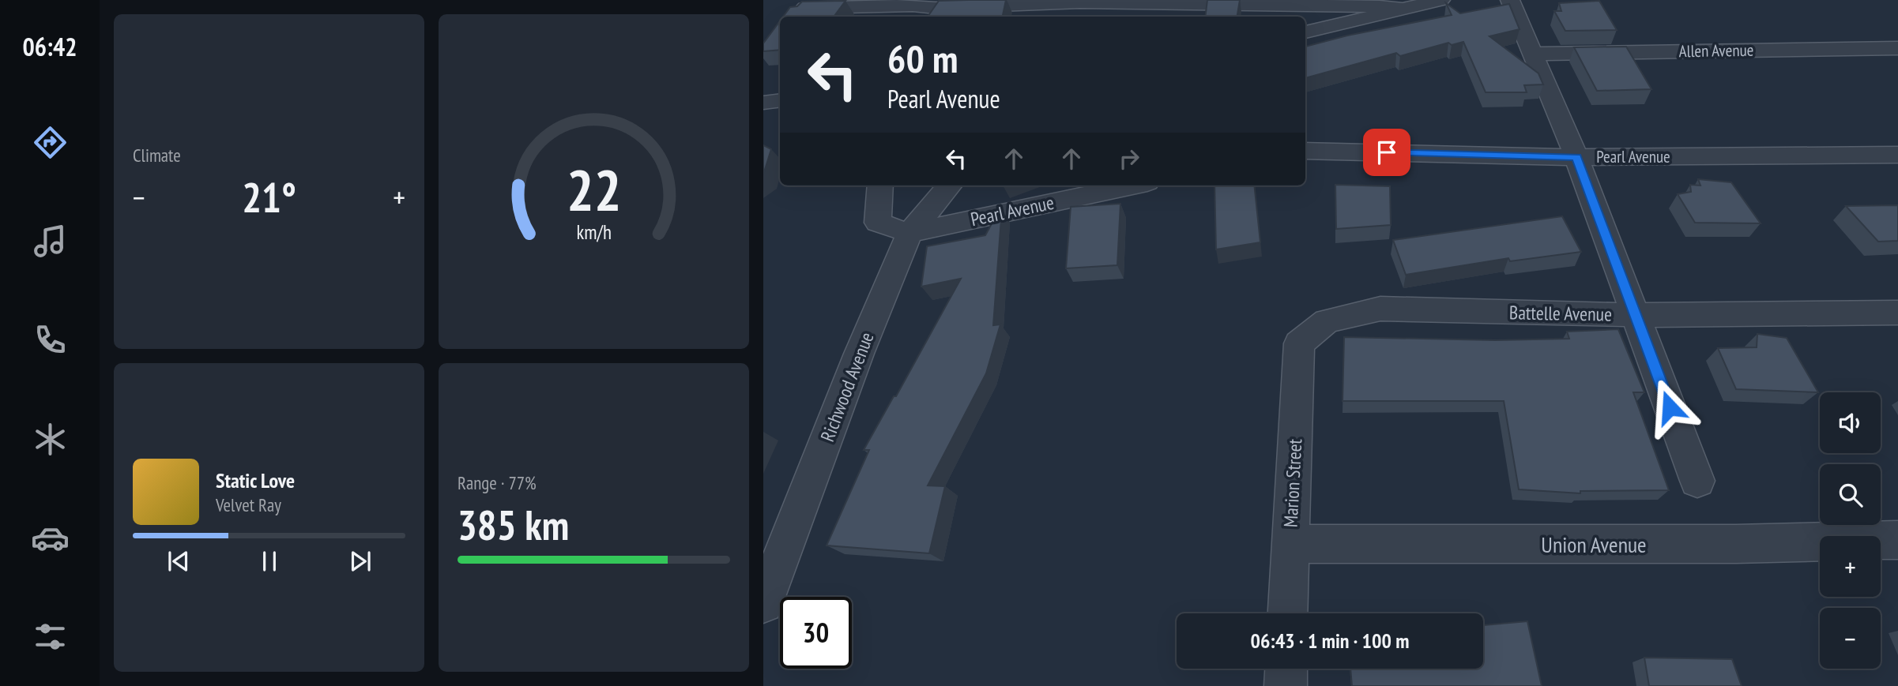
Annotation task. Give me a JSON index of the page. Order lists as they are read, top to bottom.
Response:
{
  "streets": {
    "street": [
      "Allen Avenue",
      "Pearl Avenue",
      "Battelle Avenue",
      "Richwood Avenue",
      "Marion Street",
      "Union Avenue"
    ]
  },
  "crossings": [
    ["Pearl Avenue", "Richwood Avenue"],
    ["Battelle Avenue", "Marion Street"],
    ["Marion Street", "Union Avenue"]
  ],
  "page": {
    "tabs": "06:42",
    "tile": [
      "Climate",
      ["Range · 77%", "385 km"]
    ],
    "turn": ["60 m", "Pearl Avenue"],
    "heat": ["−", "21°", "+"],
    "map_buttons": ["+", "−"],
    "song": ["Static Love", "Velvet Ray"],
    "limit": "30",
    "trip": "06:43 · 1 min · 100 m",
    "gauge": ["22", "km/h"]
  }
}
